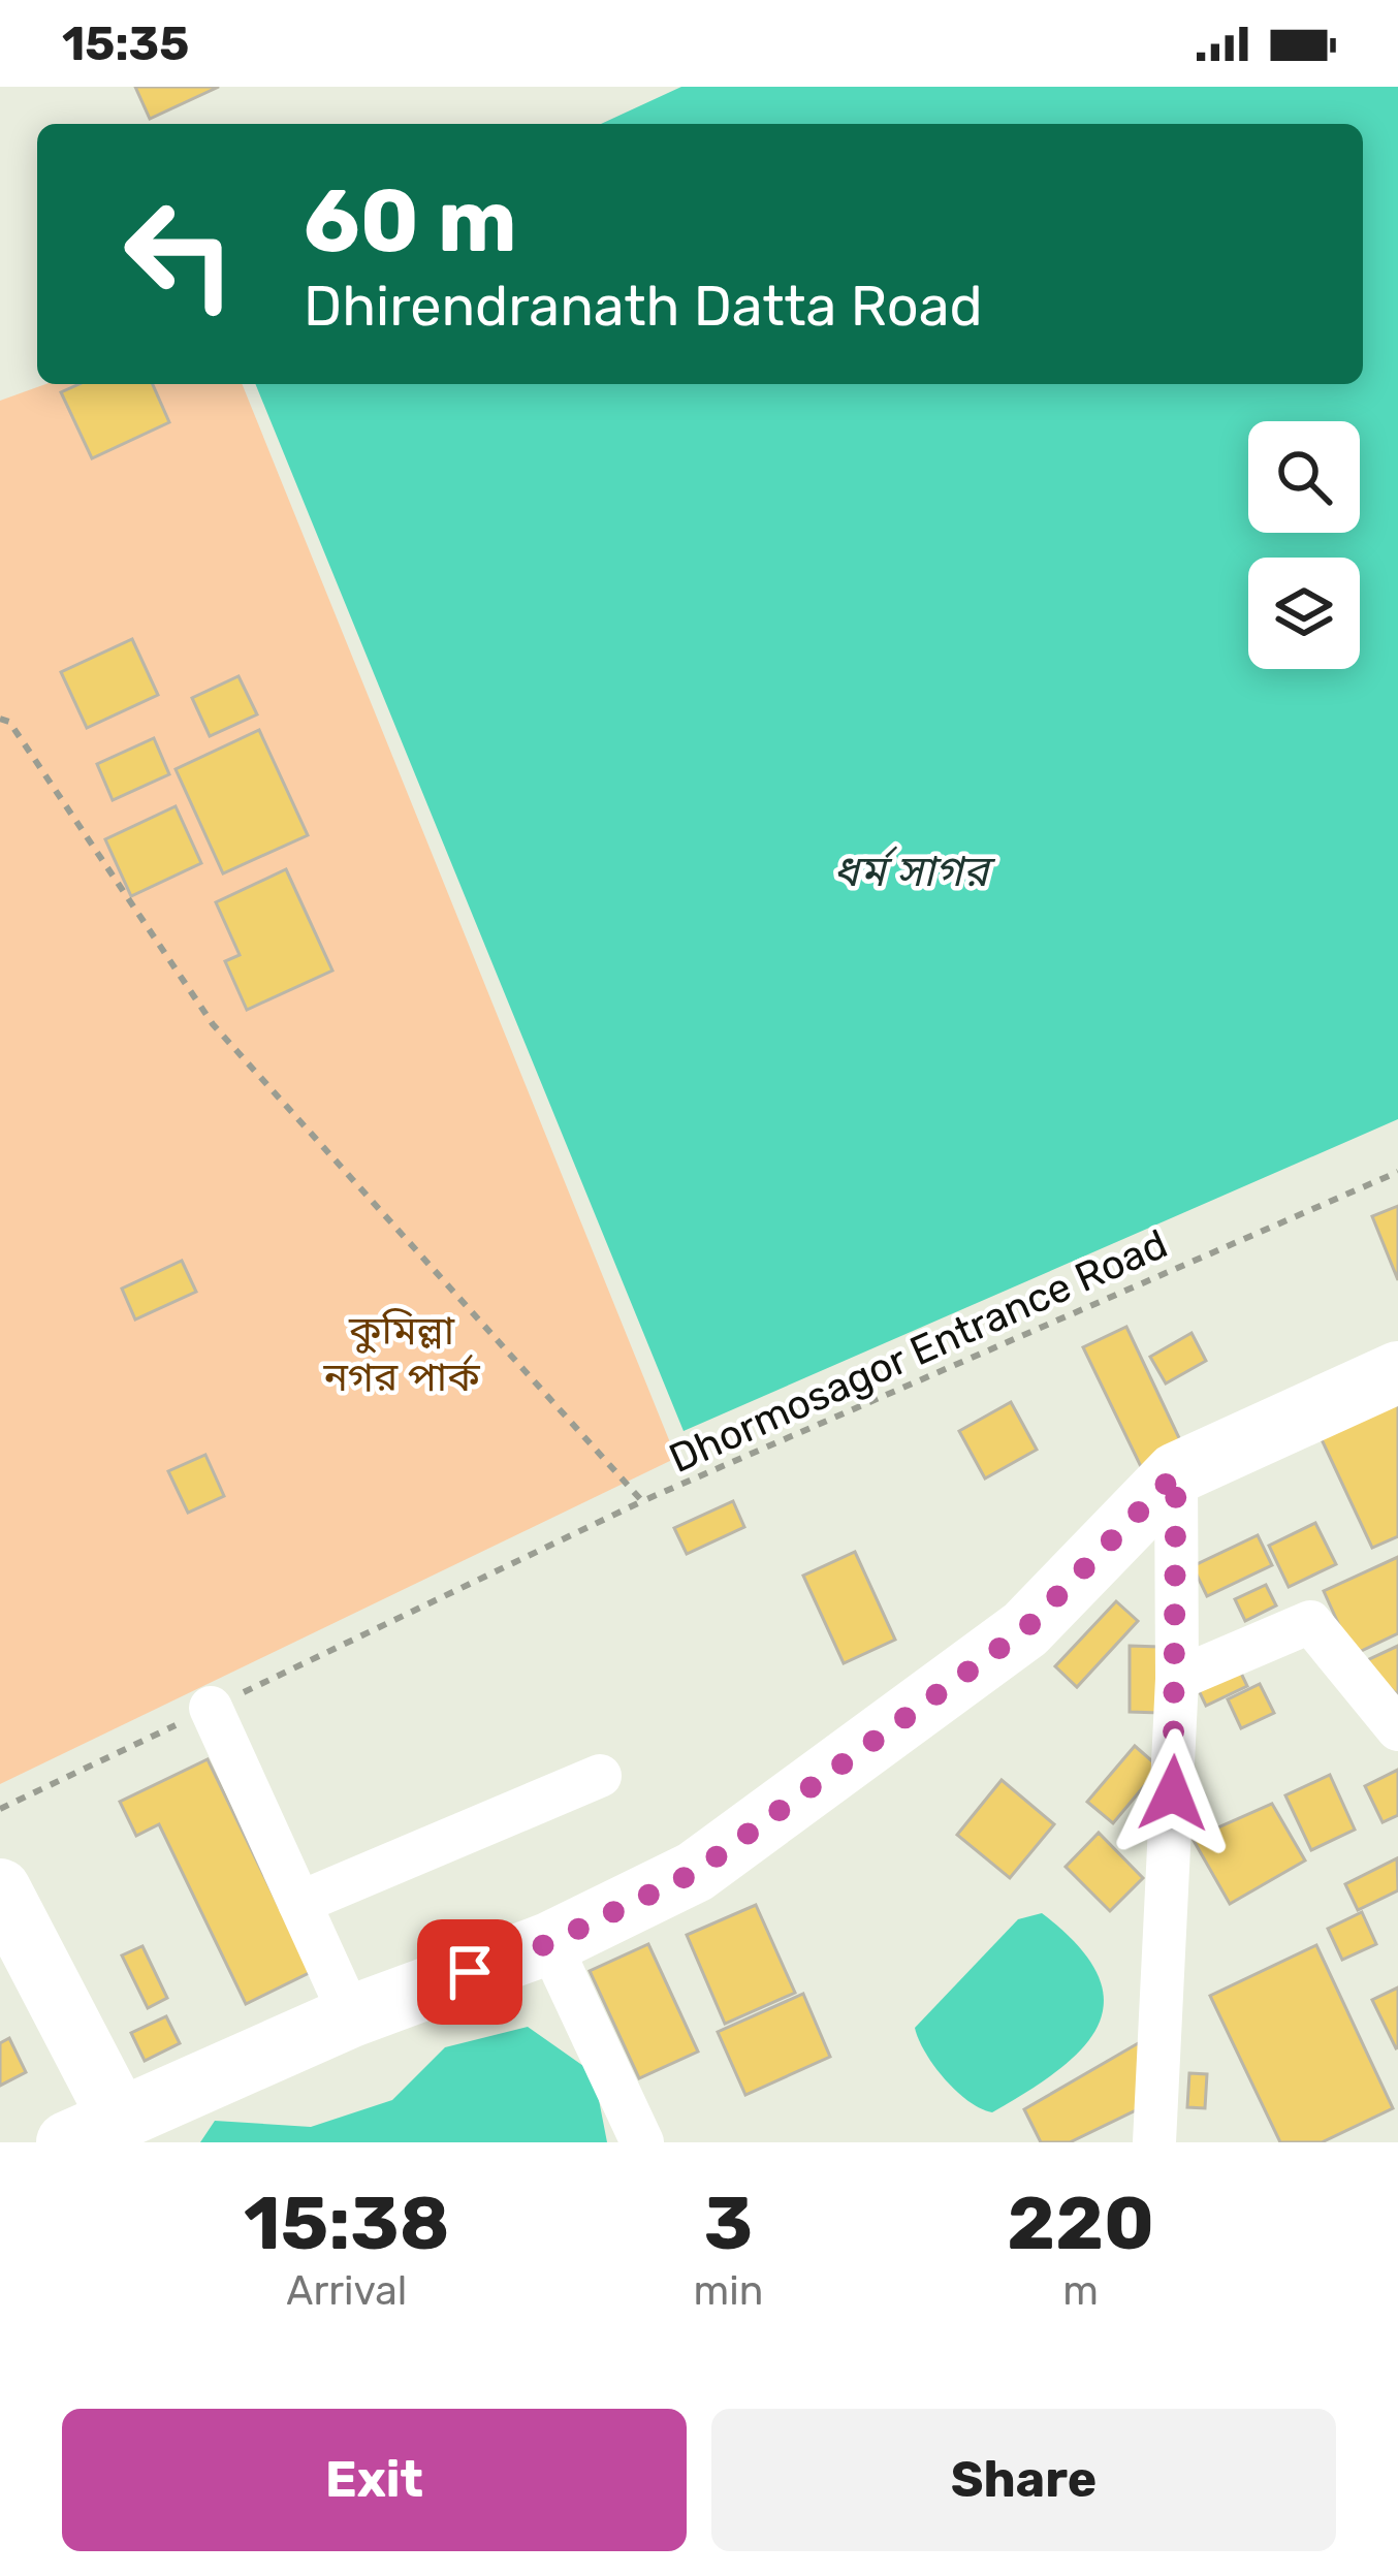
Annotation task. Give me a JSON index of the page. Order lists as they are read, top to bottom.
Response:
{
  "streets": {
    "path": ["Dhormosagor Entrance Road"]
  },
  "water": ["ধর্ম সাগর"],
  "parks": ["কুমিল্লা নগর পার্ক"],
  "page": {
    "status": "15:35",
    "turn": ["60 m", "Dhirendranath Datta Road"],
    "eta": [
      "15:38",
      "Arrival",
      "3",
      "min",
      "220",
      "m"
    ],
    "buttons": ["Exit", "Share"]
  }
}
